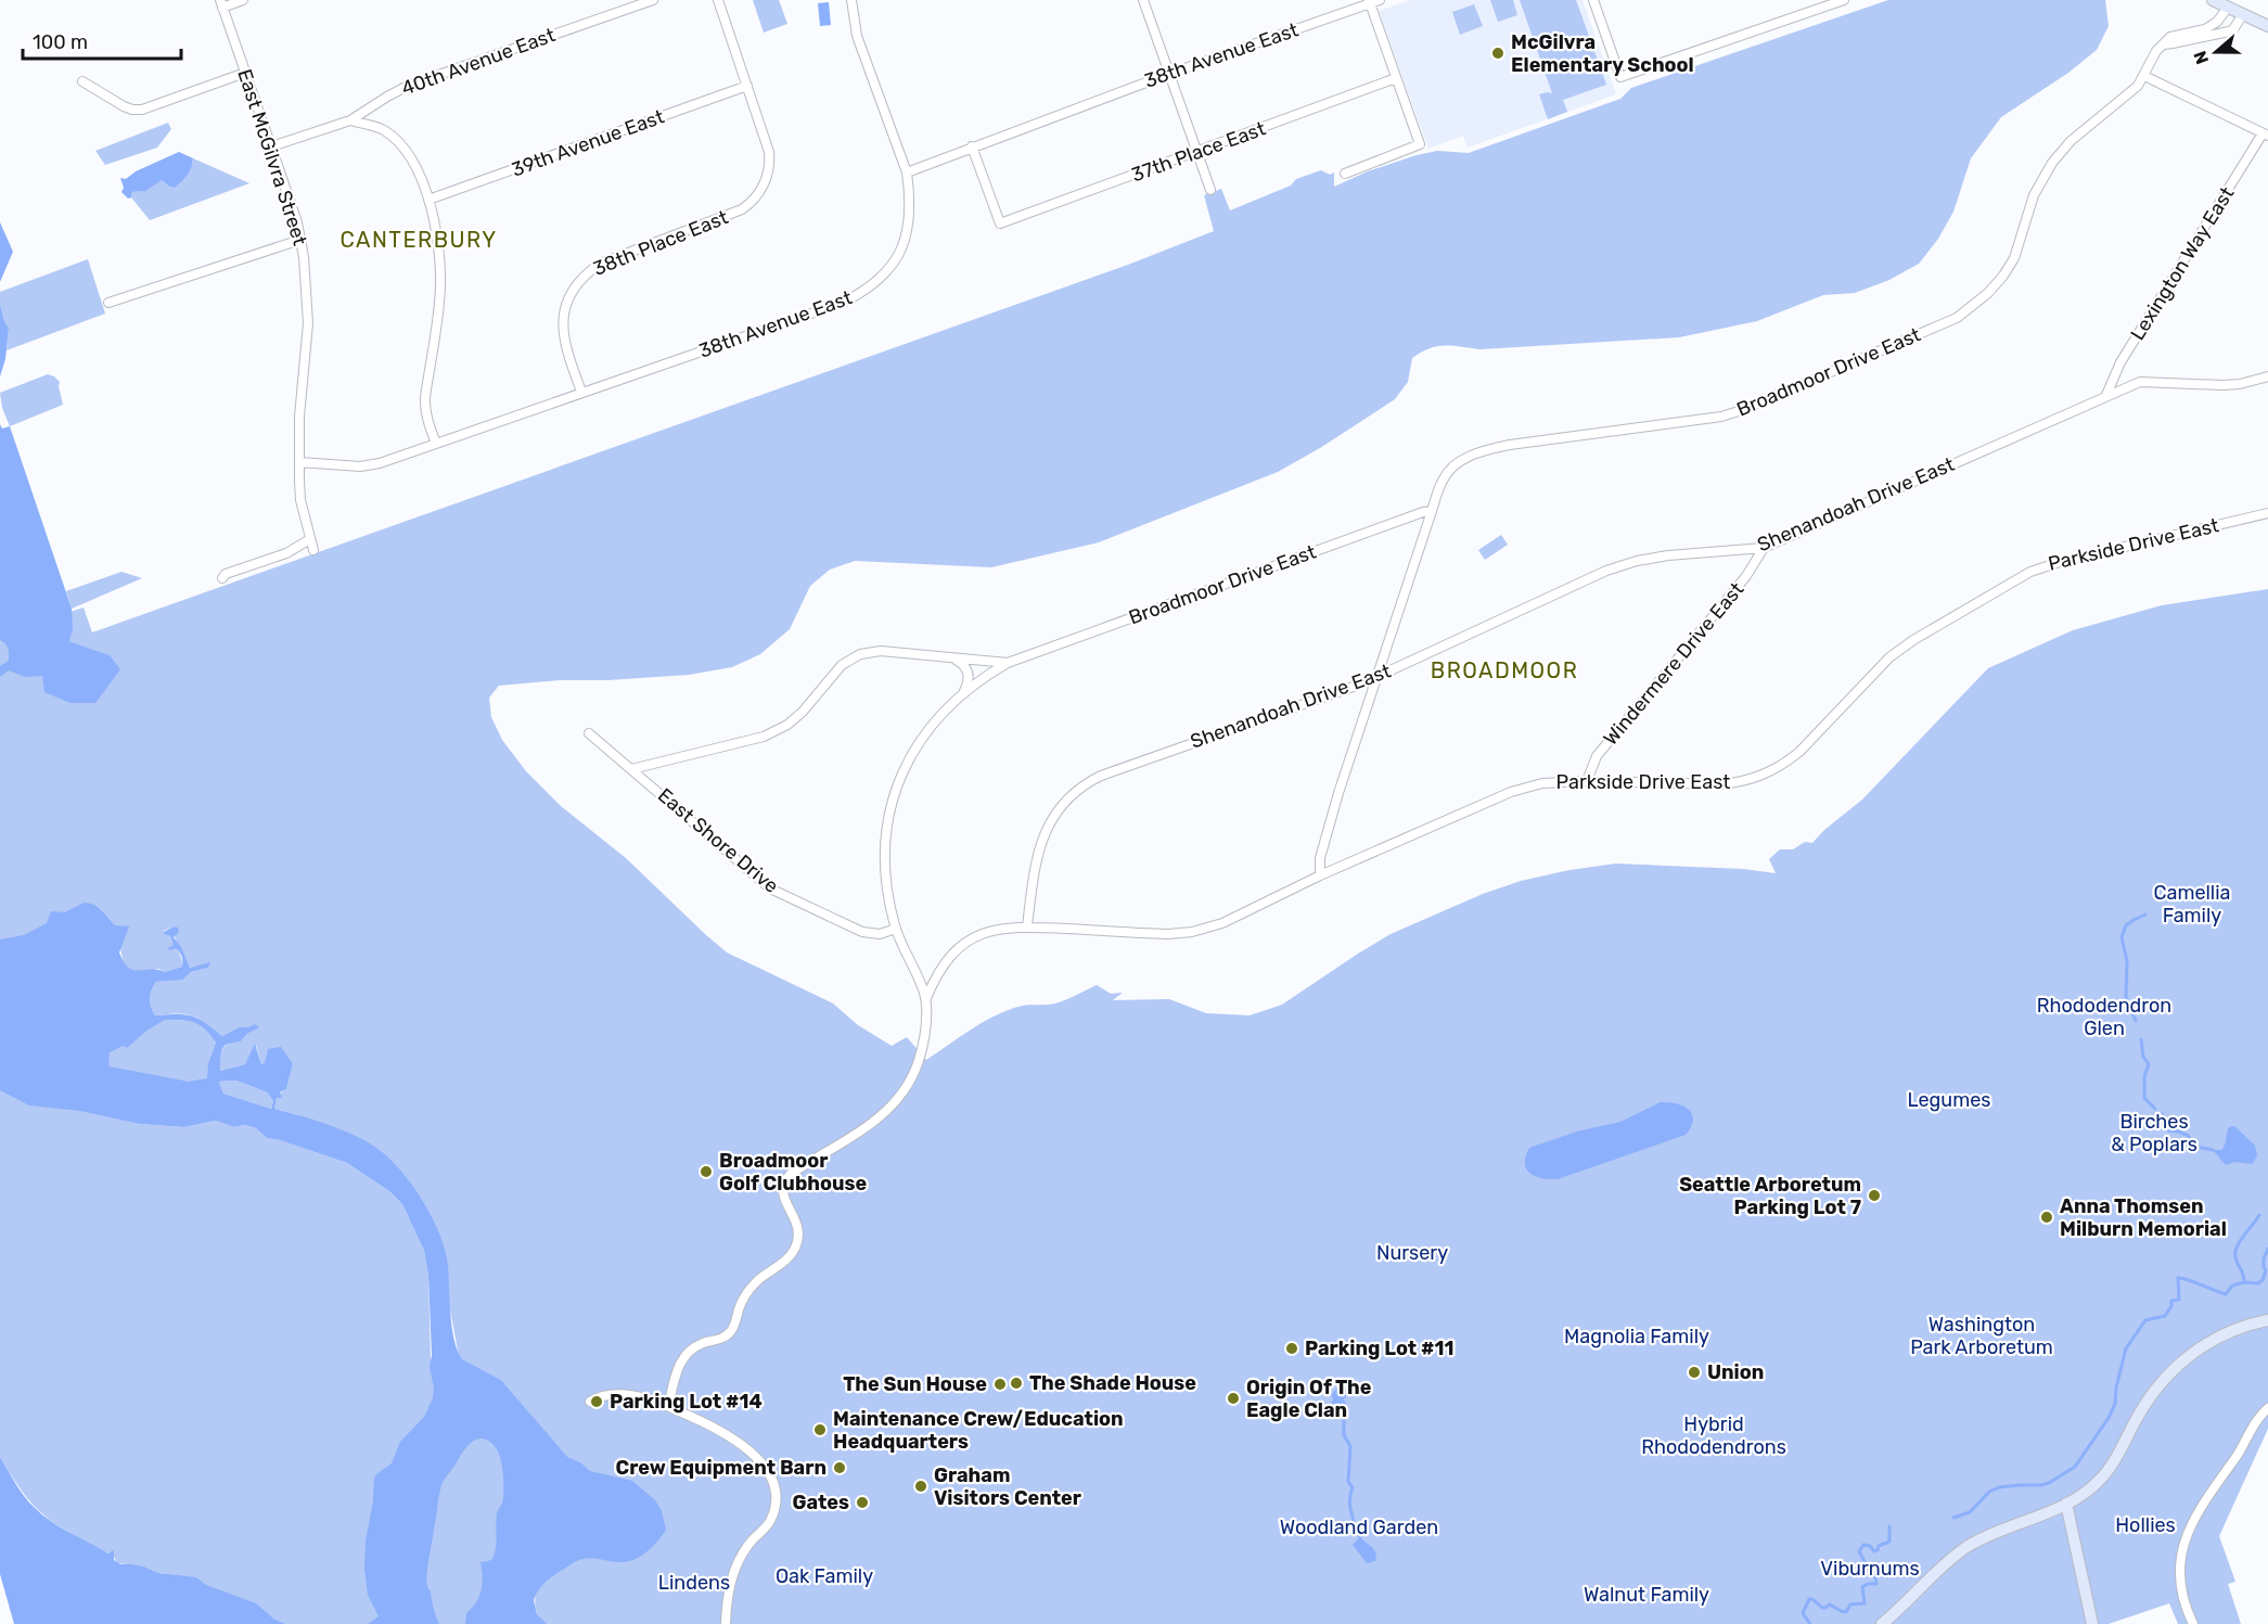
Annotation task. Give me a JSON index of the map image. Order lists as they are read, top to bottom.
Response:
{
  "streets": {
    "street": [
      "38th Avenue East",
      "40th Avenue East",
      "39th Avenue East",
      "37th Place East",
      "East McGilvra Street",
      "38th Place East",
      "Lexington Way East",
      "Broadmoor Drive East",
      "Shenandoah Drive East",
      "Parkside Drive East",
      "Windermere Drive East",
      "East Shore Drive"
    ]
  },
  "crossings": [
    ["38th Avenue East", "37th Place East"],
    ["38th Avenue East", "East McGilvra Street"],
    ["38th Avenue East", "38th Place East"],
    ["40th Avenue East", "East McGilvra Street"],
    ["39th Avenue East", "38th Place East"],
    ["Lexington Way East", "Shenandoah Drive East"],
    ["Broadmoor Drive East", "Parkside Drive East"],
    ["Broadmoor Drive East", "East Shore Drive"],
    ["Shenandoah Drive East", "Parkside Drive East"],
    ["Shenandoah Drive East", "Windermere Drive East"],
    ["Parkside Drive East", "Windermere Drive East"]
  ],
  "districts": ["CANTERBURY", "BROADMOOR"],
  "parks": [
    "Camellia Family",
    "Rhododendron Glen",
    "Legumes",
    "Birches & Poplars",
    "Nursery",
    "Washington Park Arboretum",
    "Magnolia Family",
    "Hybrid Rhododendrons",
    "Hollies",
    "Woodland Garden",
    "Viburnums",
    "Oak Family",
    "Lindens",
    "Walnut Family"
  ],
  "places": [
    "McGilvra Elementary School",
    "Broadmoor Golf Clubhouse",
    "Seattle Arboretum Parking Lot 7",
    "Anna Thomsen Milburn Memorial",
    "Parking Lot #11",
    "Union",
    "The Shade House",
    "The Sun House",
    "Origin Of The Eagle Clan",
    "Parking Lot #14",
    "Maintenance Crew/Education Headquarters",
    "Crew Equipment Barn",
    "Graham Visitors Center",
    "Gates"
  ],
  "scale_bar": "100 m",
  "north": "left"
}
